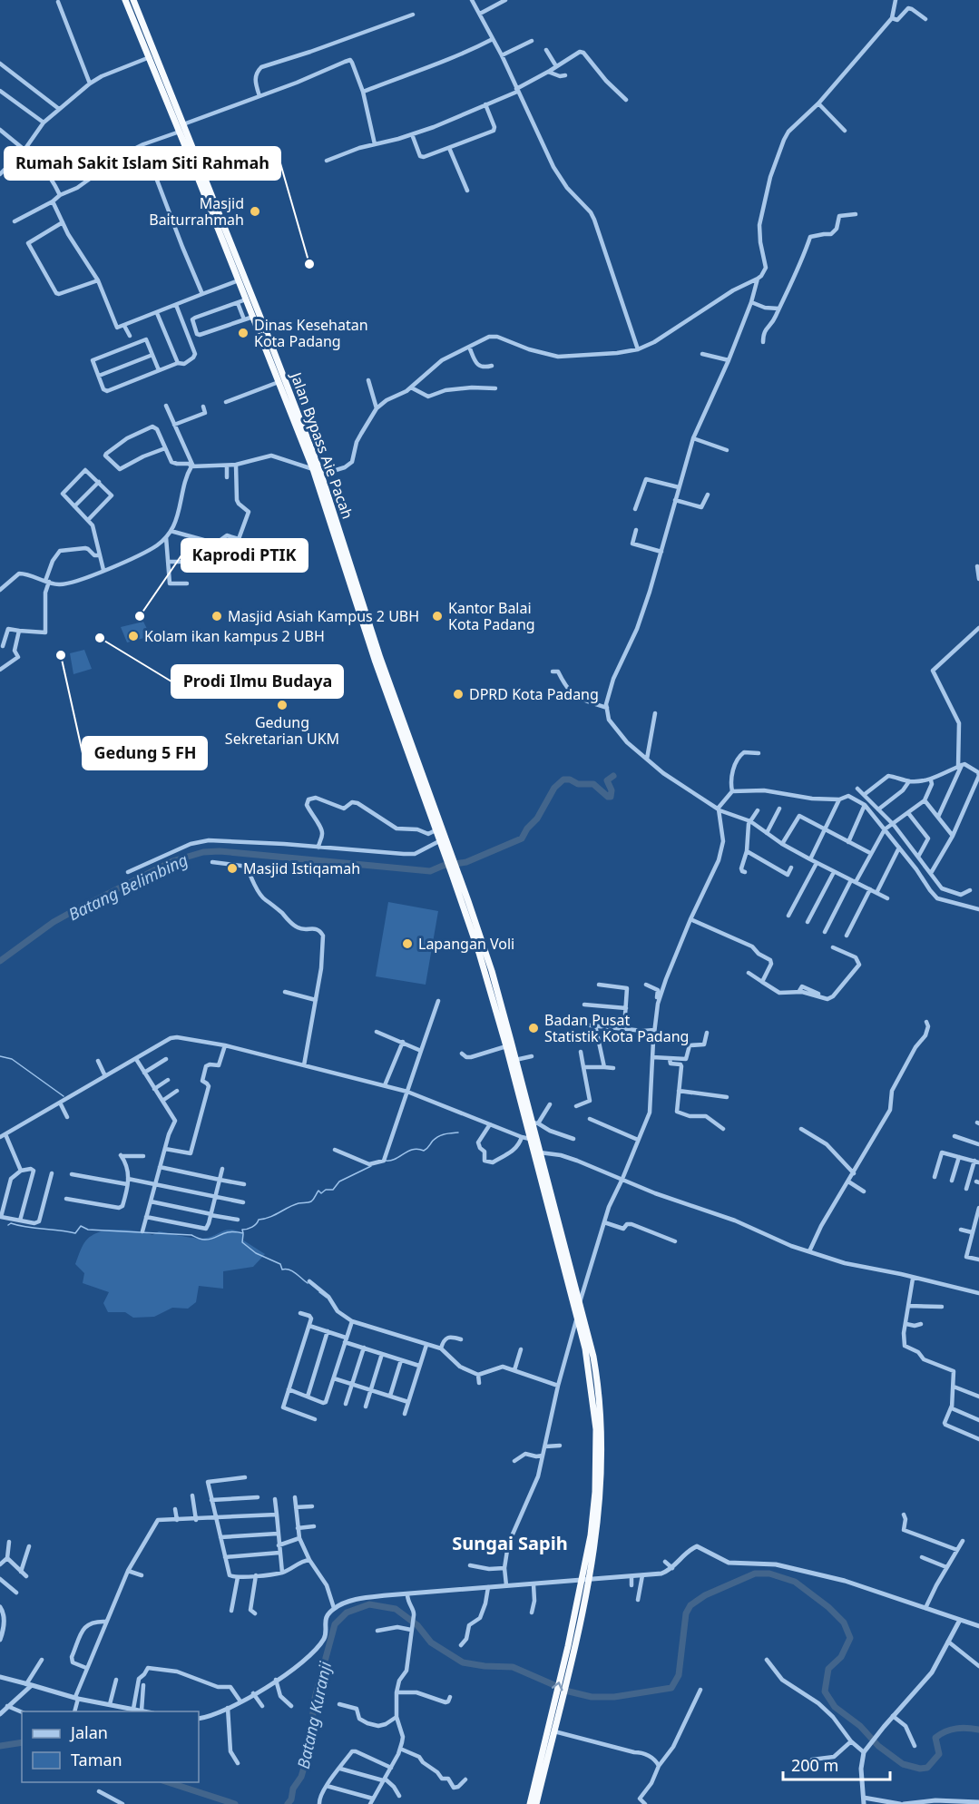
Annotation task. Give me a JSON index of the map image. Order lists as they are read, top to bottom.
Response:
{
  "streets": {
    "highway": ["Jalan Bypass Aie Pacah"]
  },
  "districts": ["Sungai Sapih"],
  "water": ["Batang Belimbing", "Batang Kuranji"],
  "places": [
    "Masjid Baiturrahmah",
    "Rumah Sakit Islam Siti Rahmah",
    "Dinas Kesehatan Kota Padang",
    "Kaprodi PTIK",
    "Masjid Asiah Kampus 2 UBH",
    "Kantor Balai Kota Padang",
    "Kolam ikan kampus 2 UBH",
    "Prodi Ilmu Budaya",
    "Gedung 5 FH",
    "DPRD Kota Padang",
    "Gedung Sekretarian UKM",
    "Masjid Istiqamah",
    "Lapangan Voli",
    "Badan Pusat Statistik Kota Padang"
  ],
  "legend": ["Jalan", "Taman"],
  "scale_bar": "200 m"
}
